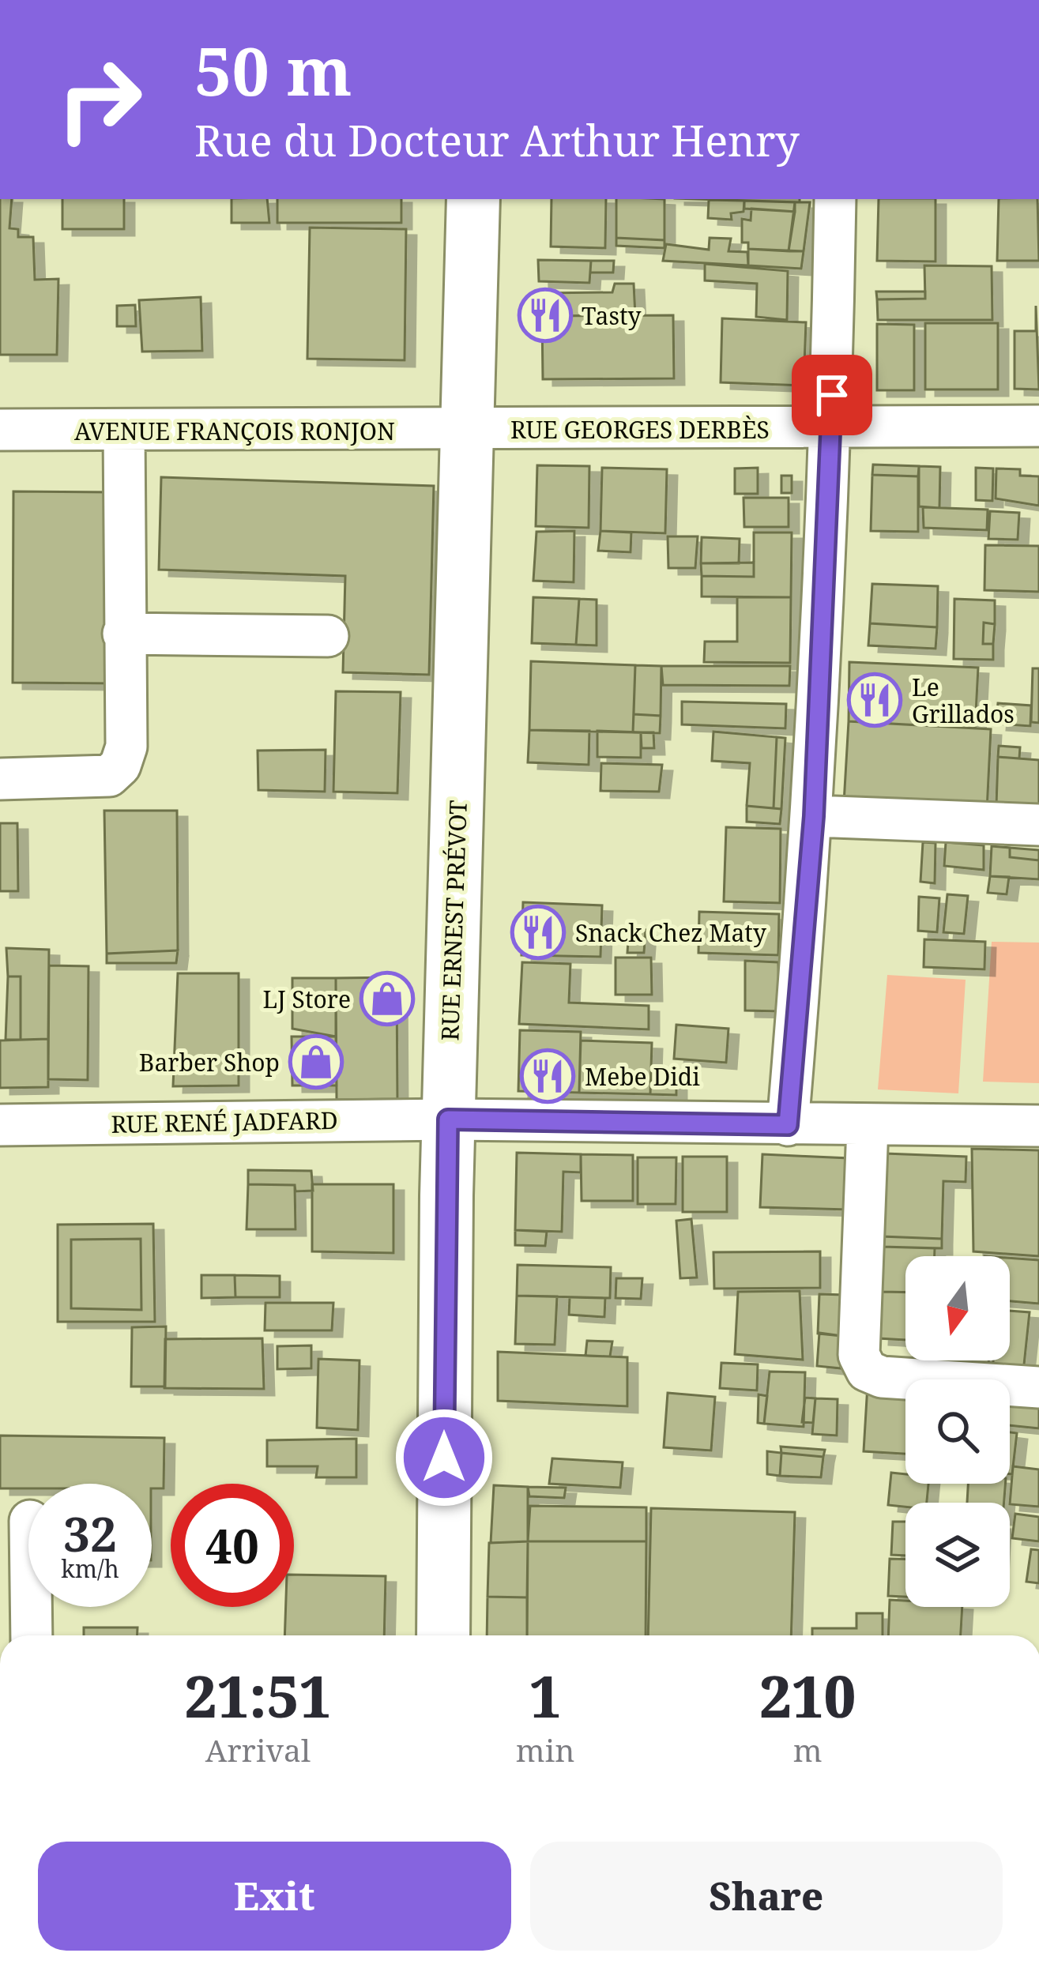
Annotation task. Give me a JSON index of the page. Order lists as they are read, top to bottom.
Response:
{
  "streets": {
    "street": [
      "RUE GEORGES DERBÈS",
      "AVENUE FRANÇOIS RONJON",
      "RUE ERNEST PRÉVOT",
      "RUE RENÉ JADFARD"
    ]
  },
  "crossings": [
    ["RUE GEORGES DERBÈS", "AVENUE FRANÇOIS RONJON"],
    ["RUE GEORGES DERBÈS", "RUE ERNEST PRÉVOT"],
    ["AVENUE FRANÇOIS RONJON", "RUE ERNEST PRÉVOT"],
    ["RUE ERNEST PRÉVOT", "RUE RENÉ JADFARD"]
  ],
  "places": {
    "restaurant": [
      "Tasty",
      "Le Grillados",
      "Snack Chez Maty",
      "Mebe Didi"
    ],
    "shop": ["LJ Store", "Barber Shop"]
  },
  "north": "bottom",
  "page": {
    "turn": ["50 m", "Rue du Docteur Arthur Henry"],
    "speed": "32 km/h",
    "limit": "40",
    "eta": [
      "21:51",
      "Arrival",
      "1",
      "min",
      "210",
      "m"
    ],
    "buttons": ["Exit", "Share"]
  }
}
